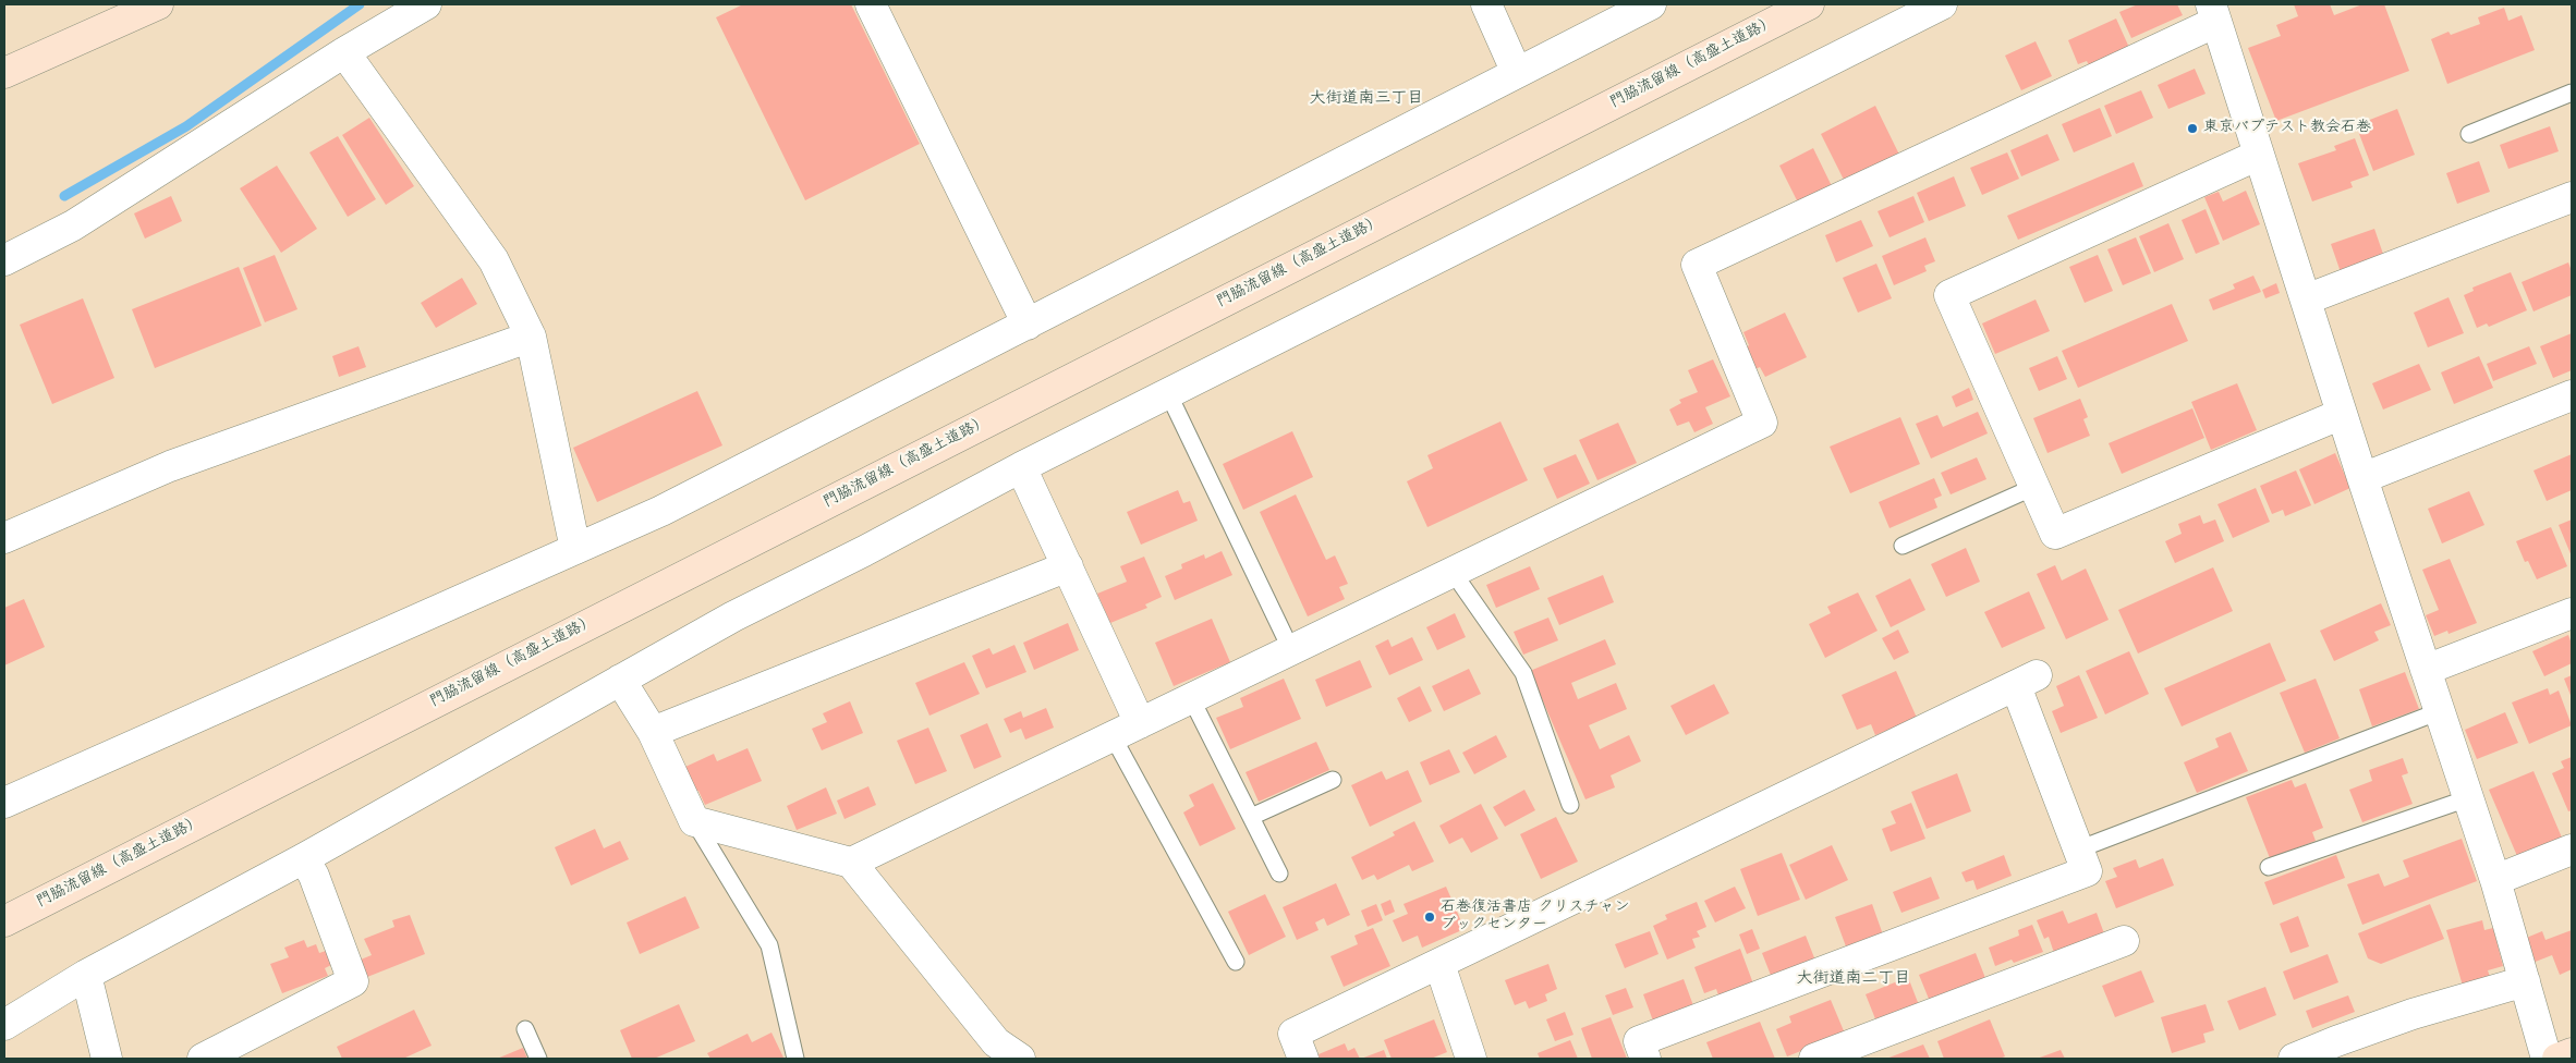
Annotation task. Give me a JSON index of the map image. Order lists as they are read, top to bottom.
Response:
{
  "streets": {
    "main road": ["門脇流留線（高盛土道路）"]
  },
  "districts": ["大街道南三丁目", "大街道南二丁目"],
  "places": ["東京バプテスト教会石巻", "石巻復活書店 クリスチャン ブックセンター"]
}
